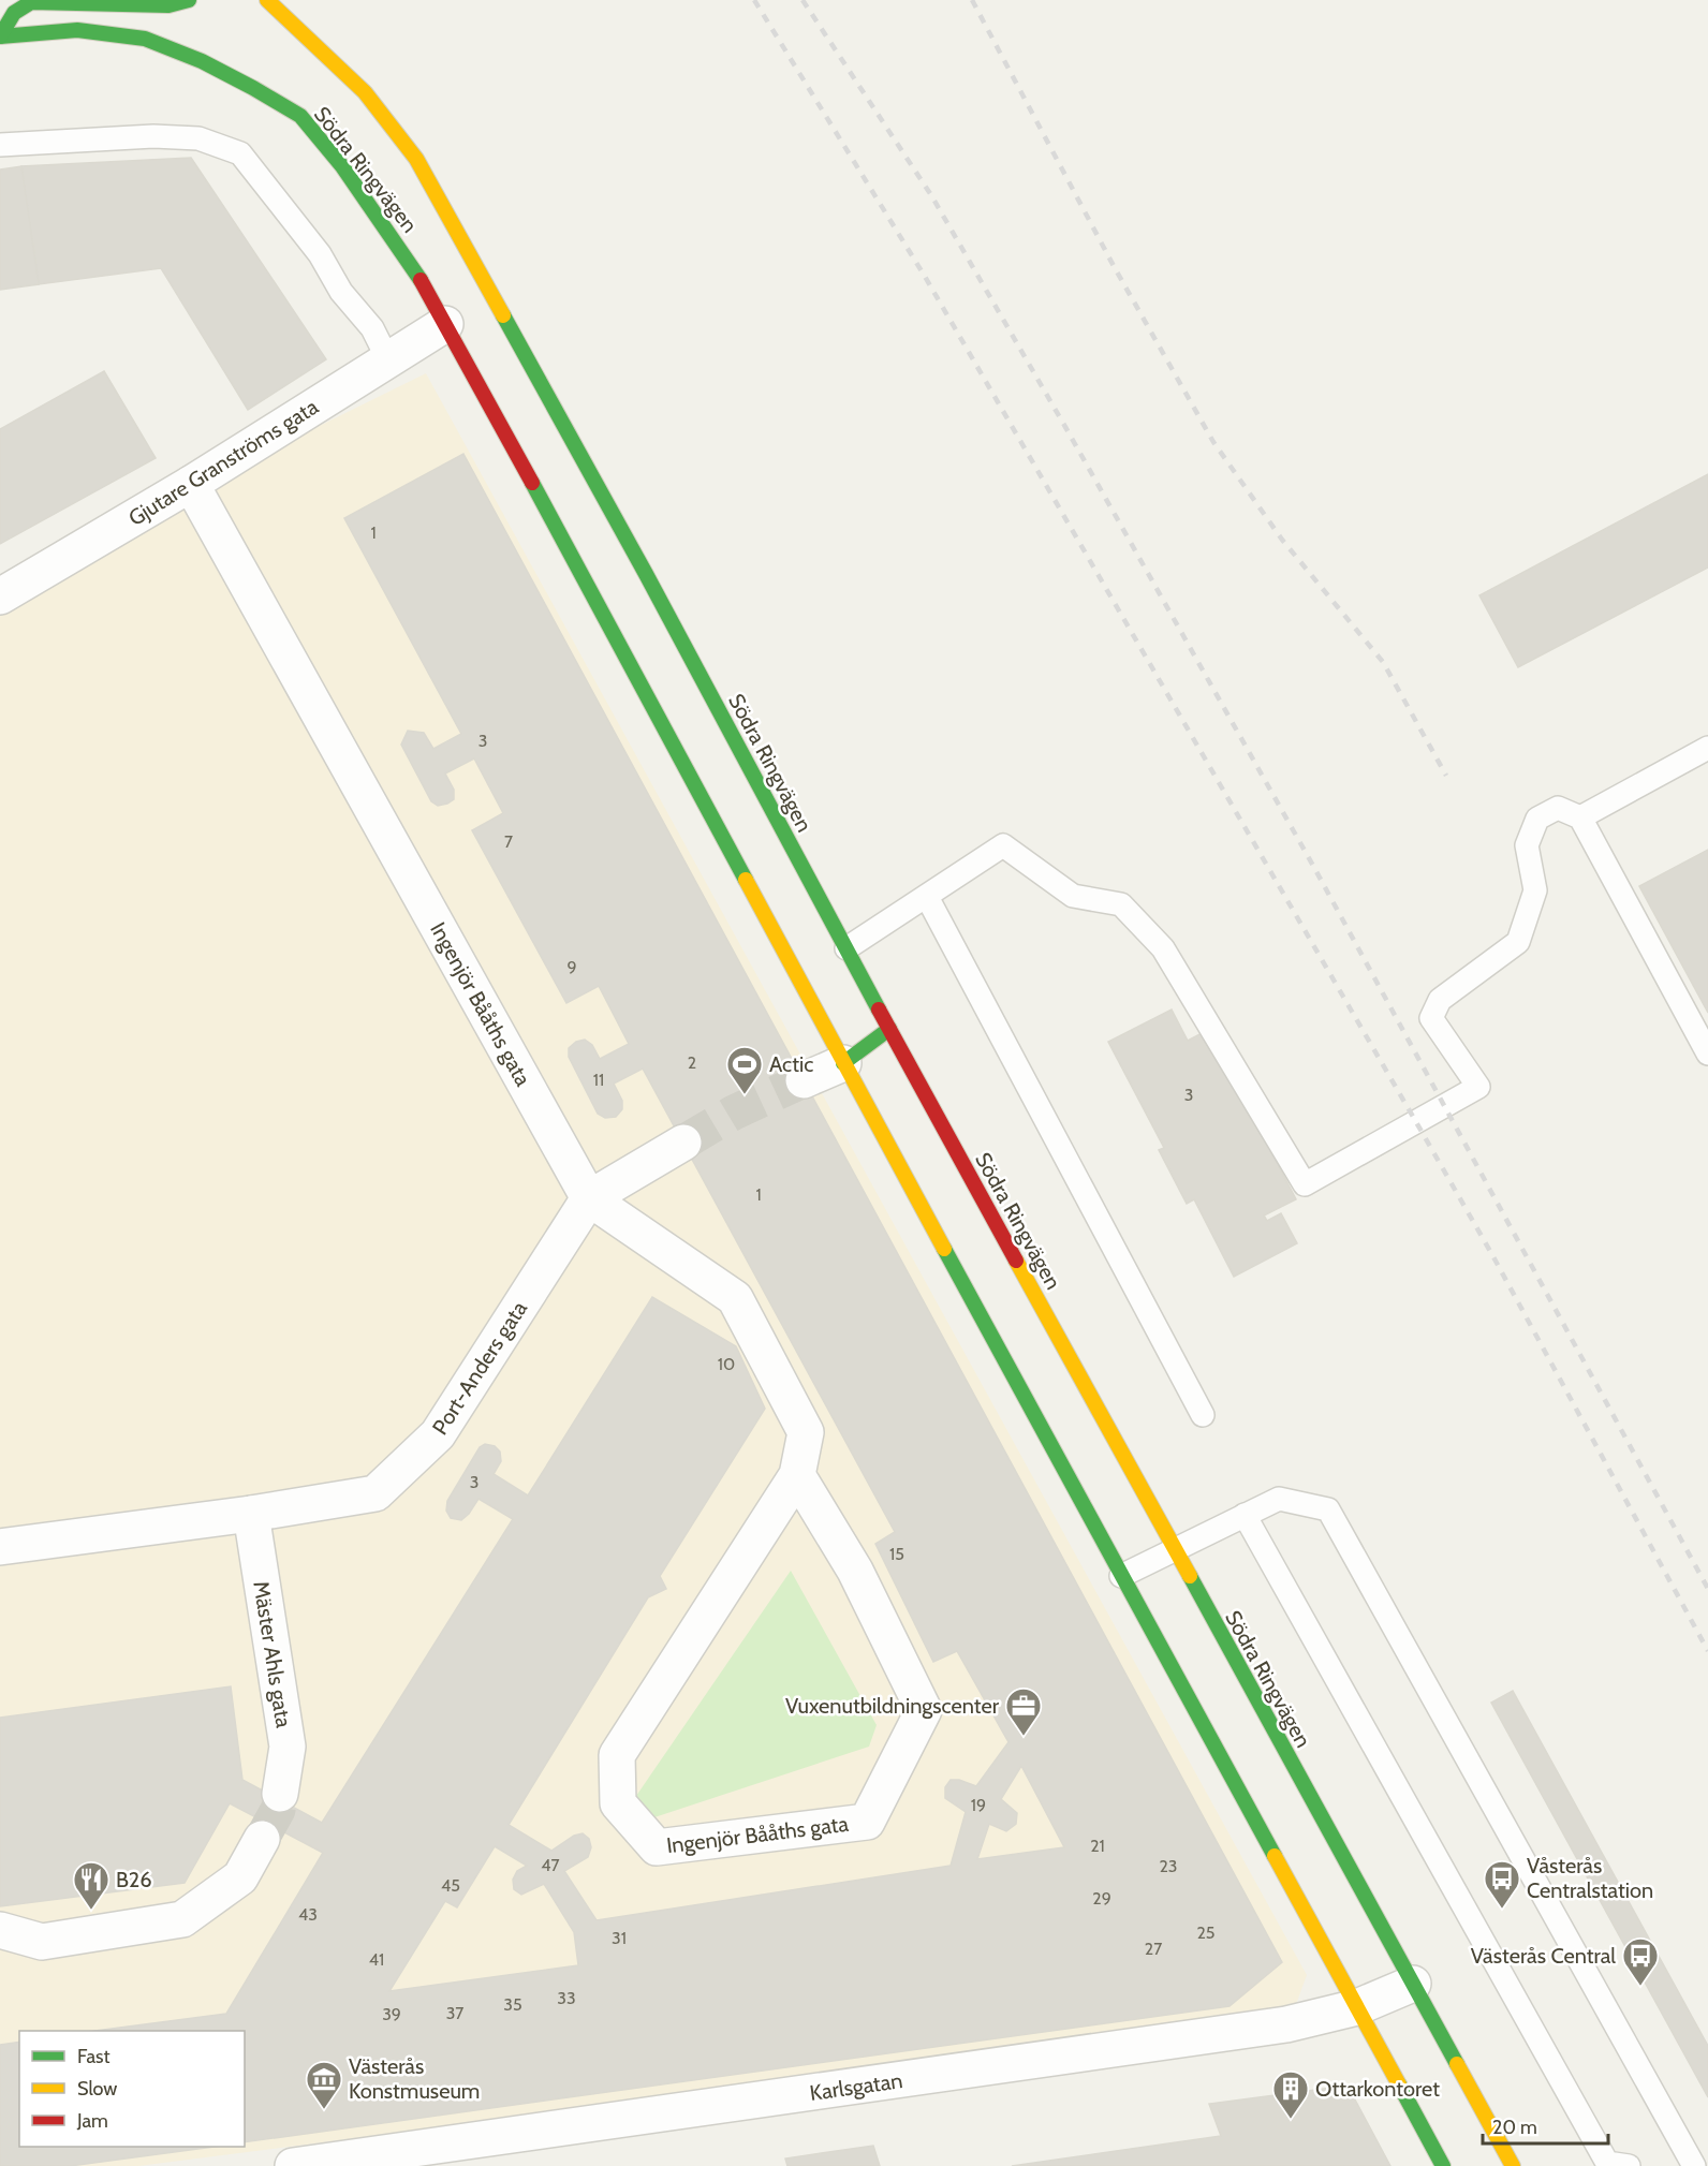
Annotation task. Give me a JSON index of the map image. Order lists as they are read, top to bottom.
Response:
{
  "streets": {
    "main road": ["Södra Ringvägen"],
    "street": [
      "Gjutare Granströms gata",
      "Ingenjör Bååths gata",
      "Port-Anders gata",
      "Mäster Ahls gata",
      "Karlsgatan"
    ]
  },
  "crossings": [
    ["Södra Ringvägen", "Gjutare Granströms gata"],
    ["Södra Ringvägen", "Karlsgatan"],
    ["Gjutare Granströms gata", "Ingenjör Bååths gata"],
    ["Ingenjör Bååths gata", "Port-Anders gata"],
    ["Port-Anders gata", "Mäster Ahls gata"]
  ],
  "places": {
    "sports": ["Actic"],
    "office": ["Vuxenutbildningscenter"],
    "bus stop": ["Våsterås Centralstation", "Västerås Central"],
    "restaurant": ["B26"],
    "museum": ["Västerås Konstmuseum"],
    "building": ["Ottarkontoret"]
  },
  "house_numbers": [
    "1",
    "3",
    "7",
    "9",
    "2",
    "11",
    "3",
    "1",
    "10",
    "3",
    "15",
    "19",
    "21",
    "47",
    "23",
    "45",
    "29",
    "43",
    "25",
    "31",
    "27",
    "41",
    "33",
    "35",
    "37",
    "39"
  ],
  "legend": ["Fast", "Slow", "Jam"],
  "scale_bar": "20 m"
}
